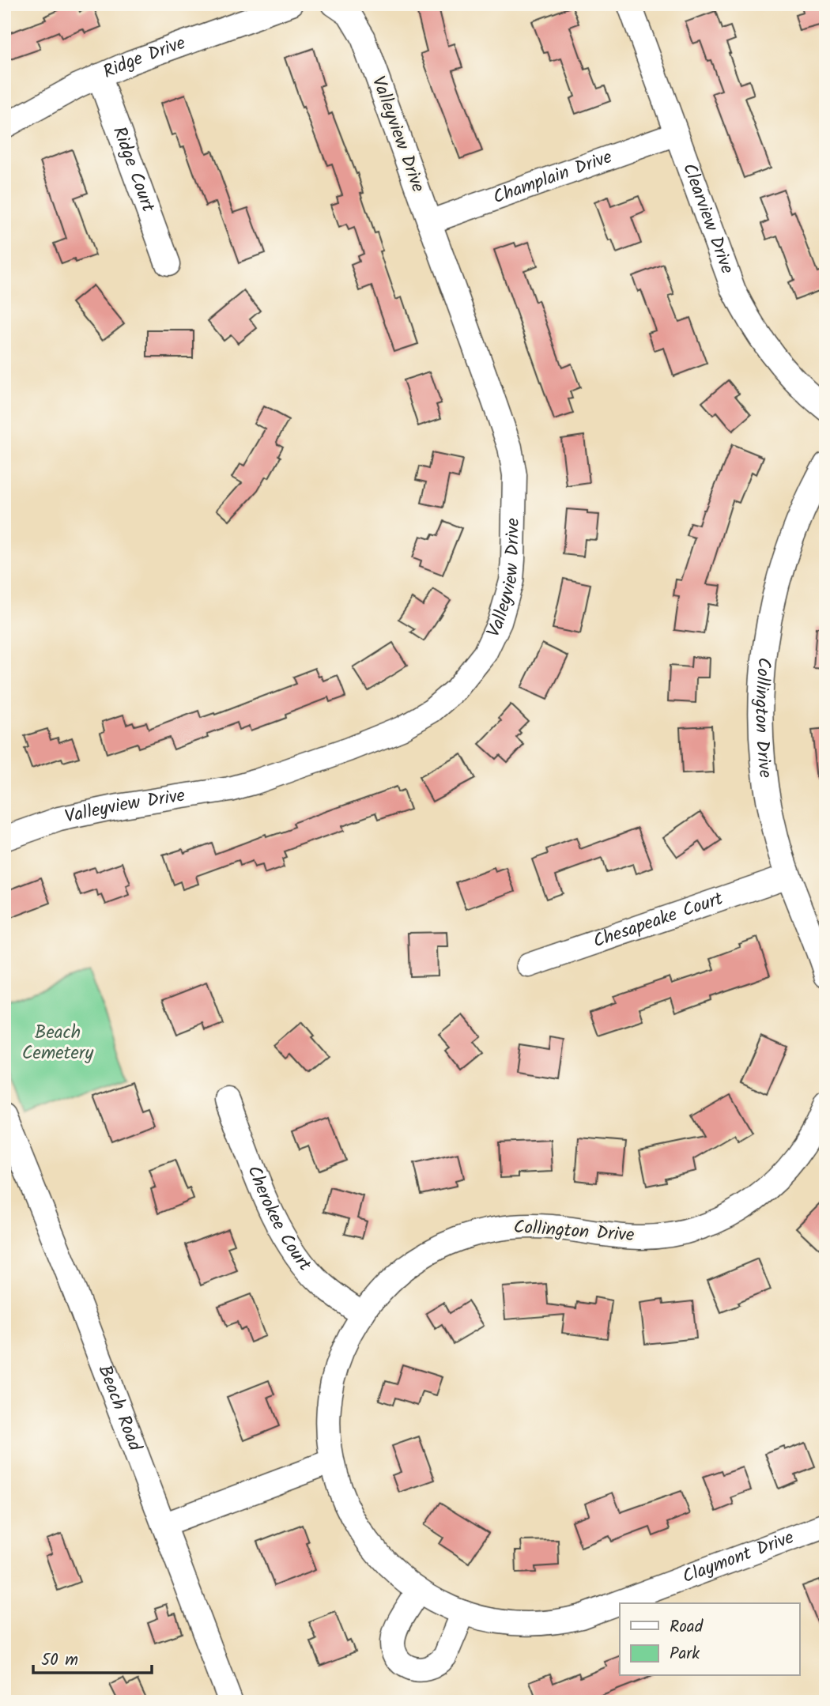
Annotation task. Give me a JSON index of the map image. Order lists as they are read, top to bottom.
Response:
{
  "streets": {
    "street": [
      "Ridge Drive",
      "Valleyview Drive",
      "Ridge Court",
      "Champlain Drive",
      "Clearview Drive",
      "Collington Drive",
      "Chesapeake Court",
      "Cherokee Court",
      "Beach Road",
      "Claymont Drive"
    ]
  },
  "crossings": [
    ["Ridge Drive", "Ridge Court"],
    ["Valleyview Drive", "Champlain Drive"],
    ["Champlain Drive", "Clearview Drive"],
    ["Collington Drive", "Chesapeake Court"],
    ["Collington Drive", "Cherokee Court"],
    ["Collington Drive", "Claymont Drive"]
  ],
  "parks": ["Beach Cemetery"],
  "legend": ["Road", "Park"],
  "scale_bar": "50 m"
}
